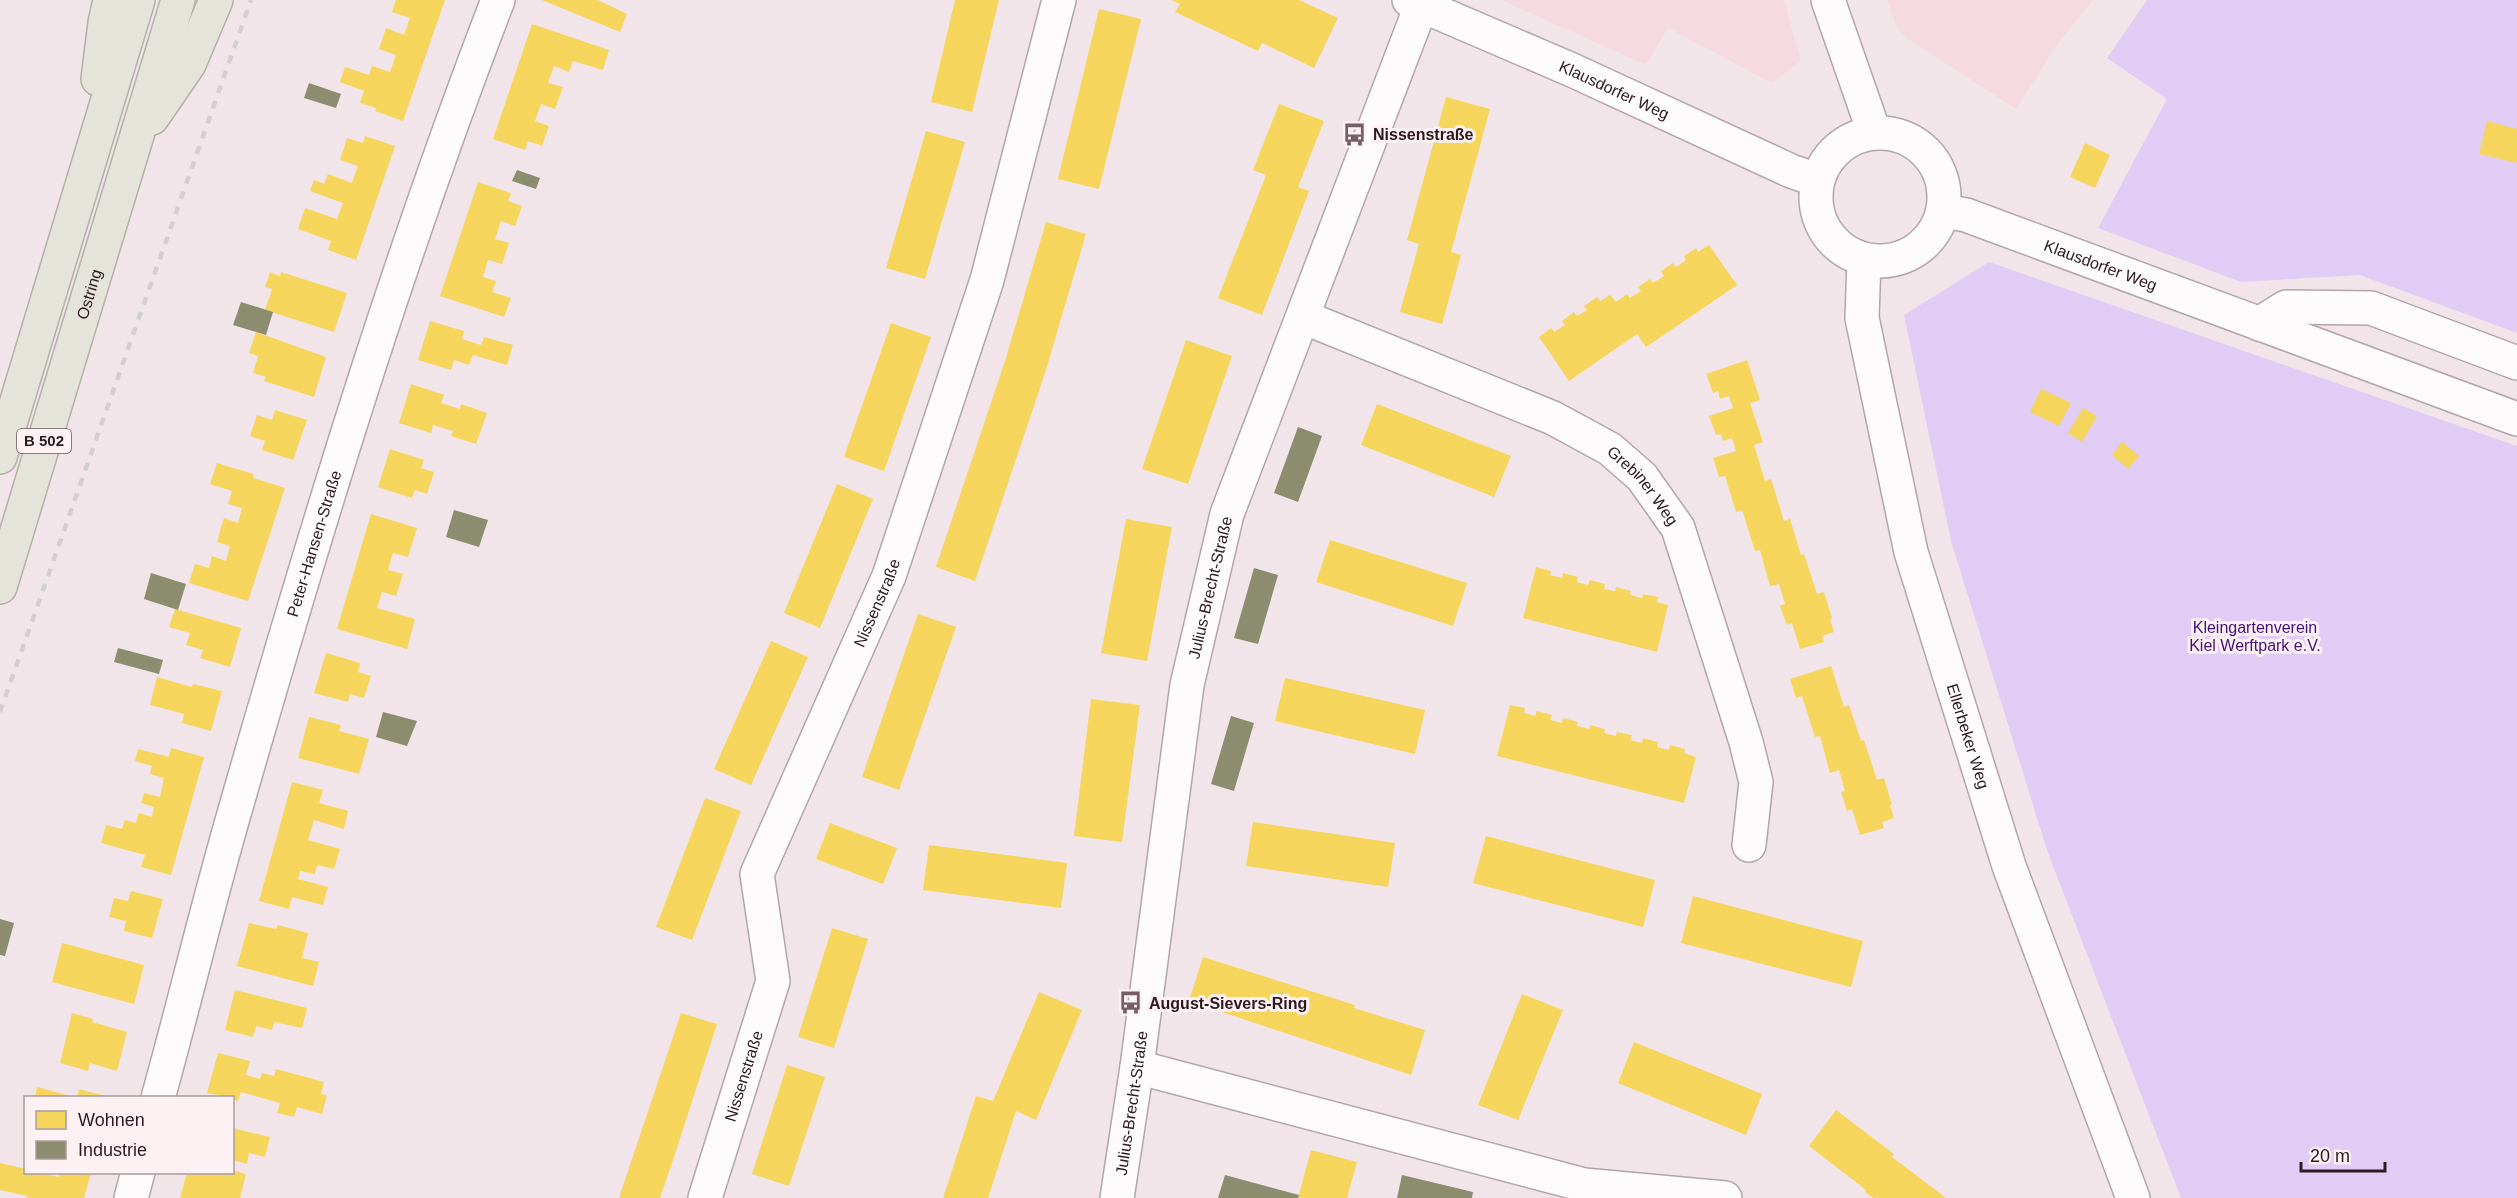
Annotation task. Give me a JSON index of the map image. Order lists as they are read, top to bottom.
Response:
{
  "streets": {
    "highway": ["Ostring", "B 502"],
    "street": [
      "Klausdorfer Weg",
      "Grebiner Weg",
      "Peter-Hansen-Straße",
      "Julius-Brecht-Straße",
      "Nissenstraße",
      "Ellerbeker Weg"
    ]
  },
  "crossings": [
    ["Klausdorfer Weg", "Julius-Brecht-Straße"],
    ["Klausdorfer Weg", "Ellerbeker Weg"],
    ["Grebiner Weg", "Julius-Brecht-Straße"]
  ],
  "parks": ["Kleingartenverein Kiel Werftpark e.V."],
  "places": {
    "bus stop": ["Nissenstraße", "August-Sievers-Ring"]
  },
  "legend": ["Wohnen", "Industrie"],
  "scale_bar": "20 m"
}
